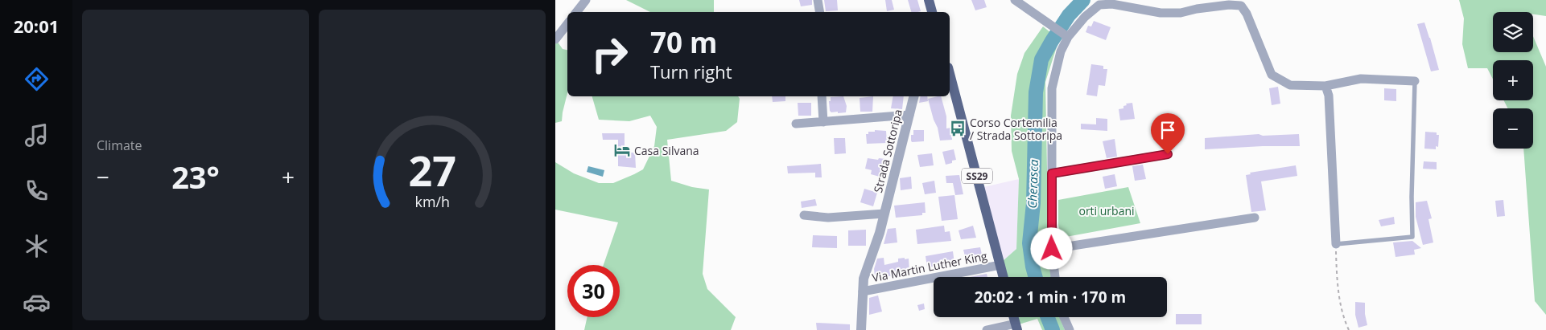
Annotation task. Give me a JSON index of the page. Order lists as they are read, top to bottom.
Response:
{
  "streets": {
    "main road": ["SS29"],
    "street": ["Strada Sottoripa", "Via Martin Luther King"]
  },
  "crossings": [
    ["Strada Sottoripa", "Via Martin Luther King"],
    ["SS29", "Via Martin Luther King"]
  ],
  "water": ["Cherasca"],
  "parks": ["orti urbani"],
  "places": {
    "bus stop": ["Corso Cortemilia / Strada Sottoripa"],
    "hotel": ["Casa Silvana"]
  },
  "page": {
    "tabs": "20:01",
    "tile": "Climate",
    "map_buttons": ["+", "−"],
    "turn": ["70 m", "Turn right"],
    "heat": ["−", "23°", "+"],
    "limit": "30",
    "trip": "20:02 · 1 min · 170 m",
    "gauge": ["27", "km/h"]
  }
}
